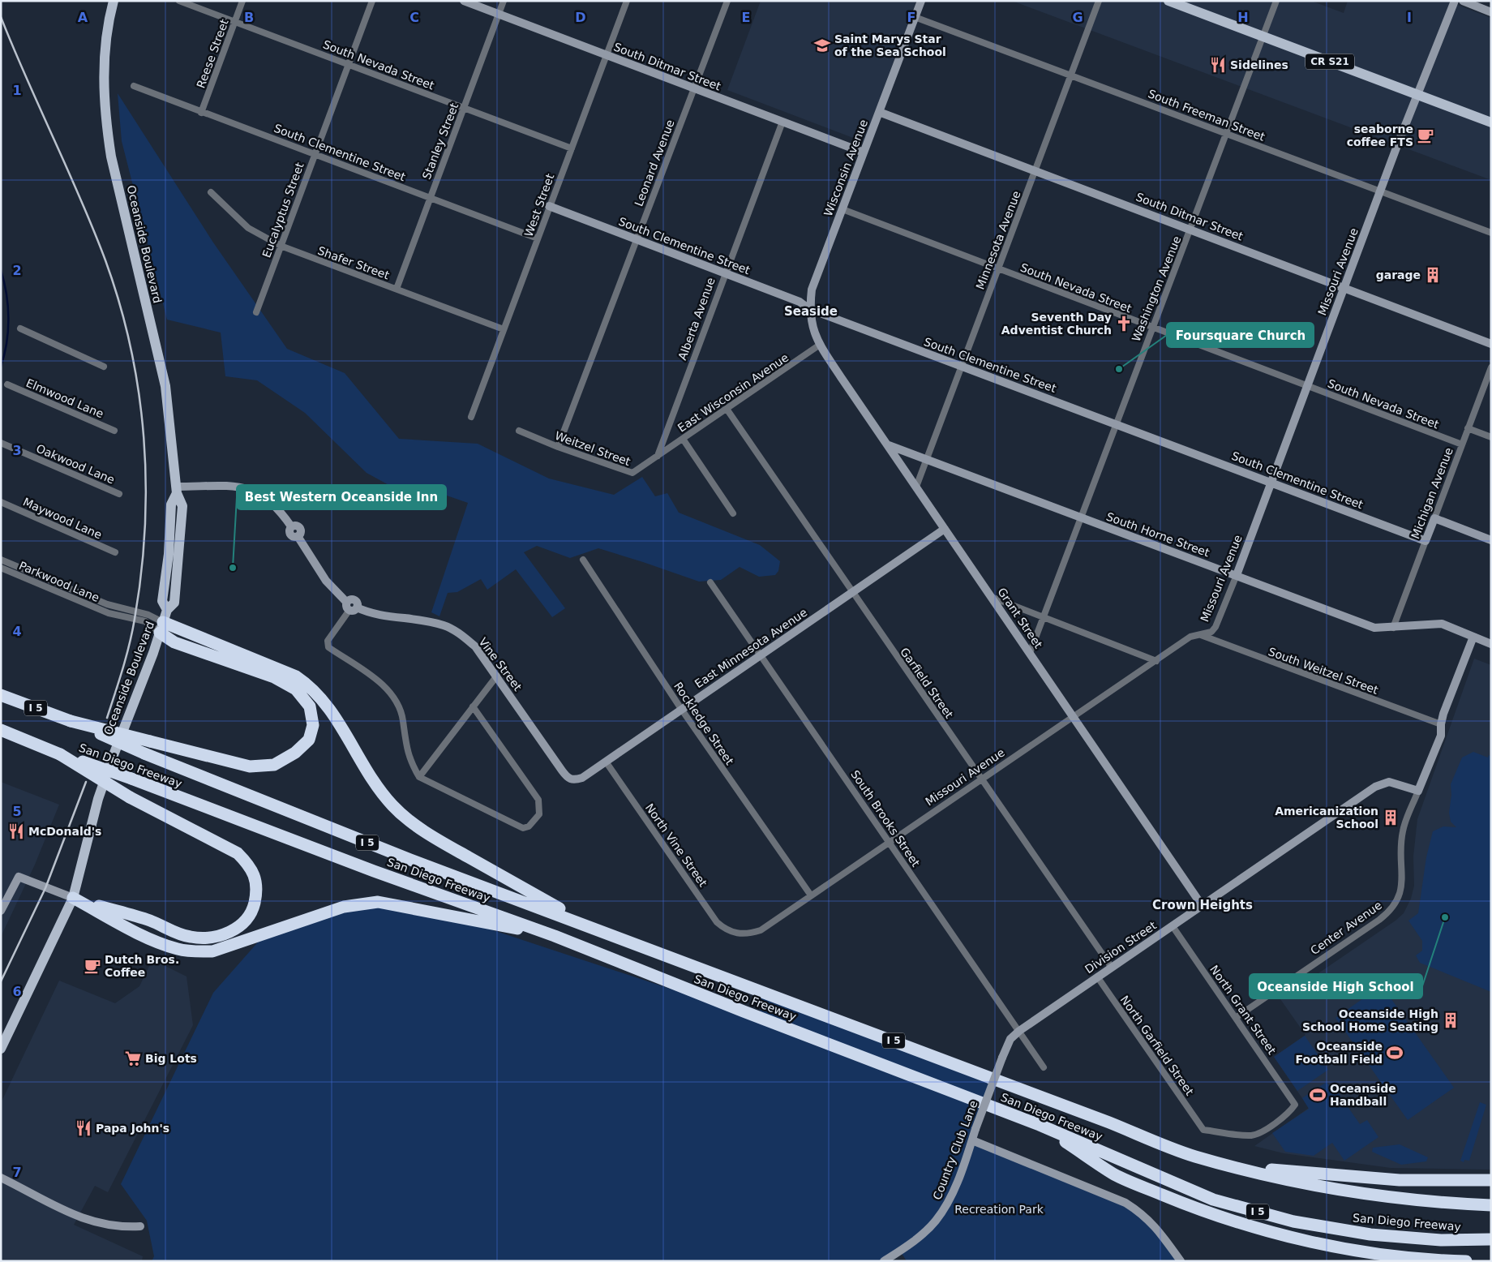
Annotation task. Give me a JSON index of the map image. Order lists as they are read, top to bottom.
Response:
{
  "streets": {
    "highway": ["I 5", "San Diego Freeway"],
    "main road": ["CR S21", "Oceanside Boulevard"],
    "street": [
      "Reese Street",
      "South Nevada Street",
      "South Ditmar Street",
      "South Freeman Street",
      "Stanley Street",
      "South Clementine Street",
      "Leonard Avenue",
      "Wisconsin Avenue",
      "West Street",
      "Eucalyptus Street",
      "Minnesota Avenue",
      "Shafer Street",
      "Missouri Avenue",
      "Washington Avenue",
      "Alberta Avenue",
      "East Wisconsin Avenue",
      "Elmwood Lane",
      "Weitzel Street",
      "Oakwood Lane",
      "Michigan Avenue",
      "Maywood Lane",
      "South Horne Street",
      "Parkwood Lane",
      "Grant Street",
      "East Minnesota Avenue",
      "Vine Street",
      "South Weitzel Street",
      "Garfield Street",
      "Rockledge Street",
      "South Brooks Street",
      "North Vine Street",
      "Center Avenue",
      "Division Street",
      "North Grant Street",
      "North Garfield Street",
      "Country Club Lane"
    ]
  },
  "crossings": [
    ["Reese Street", "South Nevada Street"],
    ["Reese Street", "South Clementine Street"],
    ["CR S21", "Missouri Avenue"],
    ["CR S21", "Washington Avenue"],
    ["South Nevada Street", "Stanley Street"],
    ["South Nevada Street", "Wisconsin Avenue"],
    ["South Nevada Street", "West Street"],
    ["South Nevada Street", "Eucalyptus Street"],
    ["South Nevada Street", "Minnesota Avenue"],
    ["South Nevada Street", "Missouri Avenue"],
    ["South Nevada Street", "Washington Avenue"],
    ["South Nevada Street", "Michigan Avenue"],
    ["South Ditmar Street", "Stanley Street"],
    ["South Ditmar Street", "Leonard Avenue"],
    ["South Ditmar Street", "Wisconsin Avenue"],
    ["South Ditmar Street", "West Street"],
    ["South Ditmar Street", "Minnesota Avenue"],
    ["South Ditmar Street", "Missouri Avenue"],
    ["South Ditmar Street", "Washington Avenue"],
    ["South Ditmar Street", "Alberta Avenue"],
    ["South Freeman Street", "Wisconsin Avenue"],
    ["South Freeman Street", "Minnesota Avenue"],
    ["South Freeman Street", "Missouri Avenue"],
    ["South Freeman Street", "Washington Avenue"],
    ["Stanley Street", "South Clementine Street"],
    ["Stanley Street", "Shafer Street"],
    ["South Clementine Street", "Leonard Avenue"],
    ["South Clementine Street", "Wisconsin Avenue"],
    ["South Clementine Street", "West Street"],
    ["South Clementine Street", "Eucalyptus Street"],
    ["South Clementine Street", "Minnesota Avenue"],
    ["South Clementine Street", "Missouri Avenue"],
    ["South Clementine Street", "Washington Avenue"],
    ["South Clementine Street", "Alberta Avenue"],
    ["South Clementine Street", "Michigan Avenue"],
    ["Leonard Avenue", "Weitzel Street"],
    ["Wisconsin Avenue", "East Wisconsin Avenue"],
    ["Wisconsin Avenue", "Grant Street"],
    ["West Street", "Shafer Street"],
    ["Eucalyptus Street", "Shafer Street"],
    ["Minnesota Avenue", "South Horne Street"],
    ["Minnesota Avenue", "Grant Street"],
    ["Oceanside Boulevard", "Parkwood Lane"],
    ["Oceanside Boulevard", "Vine Street"],
    ["Missouri Avenue", "South Horne Street"],
    ["Missouri Avenue", "Grant Street"],
    ["Missouri Avenue", "South Weitzel Street"],
    ["Missouri Avenue", "Garfield Street"],
    ["Missouri Avenue", "Rockledge Street"],
    ["Missouri Avenue", "South Brooks Street"],
    ["Missouri Avenue", "North Vine Street"],
    ["Washington Avenue", "South Horne Street"],
    ["Washington Avenue", "Grant Street"],
    ["Alberta Avenue", "East Wisconsin Avenue"],
    ["Alberta Avenue", "Weitzel Street"],
    ["East Wisconsin Avenue", "Weitzel Street"],
    ["East Wisconsin Avenue", "Grant Street"],
    ["East Wisconsin Avenue", "Garfield Street"],
    ["Michigan Avenue", "South Horne Street"],
    ["South Horne Street", "Grant Street"],
    ["South Horne Street", "Center Avenue"],
    ["Grant Street", "East Minnesota Avenue"],
    ["Grant Street", "Division Street"],
    ["East Minnesota Avenue", "Vine Street"],
    ["East Minnesota Avenue", "Garfield Street"],
    ["East Minnesota Avenue", "Rockledge Street"],
    ["East Minnesota Avenue", "South Brooks Street"],
    ["East Minnesota Avenue", "North Vine Street"],
    ["South Weitzel Street", "Center Avenue"],
    ["Garfield Street", "Division Street"],
    ["South Brooks Street", "Division Street"],
    ["Center Avenue", "Division Street"],
    ["Center Avenue", "North Grant Street"],
    ["Division Street", "North Grant Street"],
    ["Division Street", "North Garfield Street"],
    ["Division Street", "Country Club Lane"],
    ["North Grant Street", "North Garfield Street"]
  ],
  "districts": ["Seaside", "Crown Heights"],
  "parks": ["Recreation Park"],
  "places": {
    "school or university": ["Saint Marys Star of the Sea School"],
    "restaurant": ["Sidelines", "McDonald's", "Papa John's"],
    "cafe": ["seaborne coffee FTS", "Dutch Bros. Coffee"],
    "building": ["garage", "Americanization School", "Oceanside High School Home Seating"],
    "church": ["Seventh Day Adventist Church"],
    "other": ["Foursquare Church", "Best Western Oceanside Inn", "Oceanside High School"],
    "sports": ["Oceanside Football Field", "Oceanside Handball"],
    "supermarket": ["Big Lots"]
  },
  "grid": {
    "columns": [
      "A",
      "B",
      "C",
      "D",
      "E",
      "F",
      "G",
      "H",
      "I"
    ],
    "rows": [
      "1",
      "2",
      "3",
      "4",
      "5",
      "6",
      "7"
    ]
  }
}
